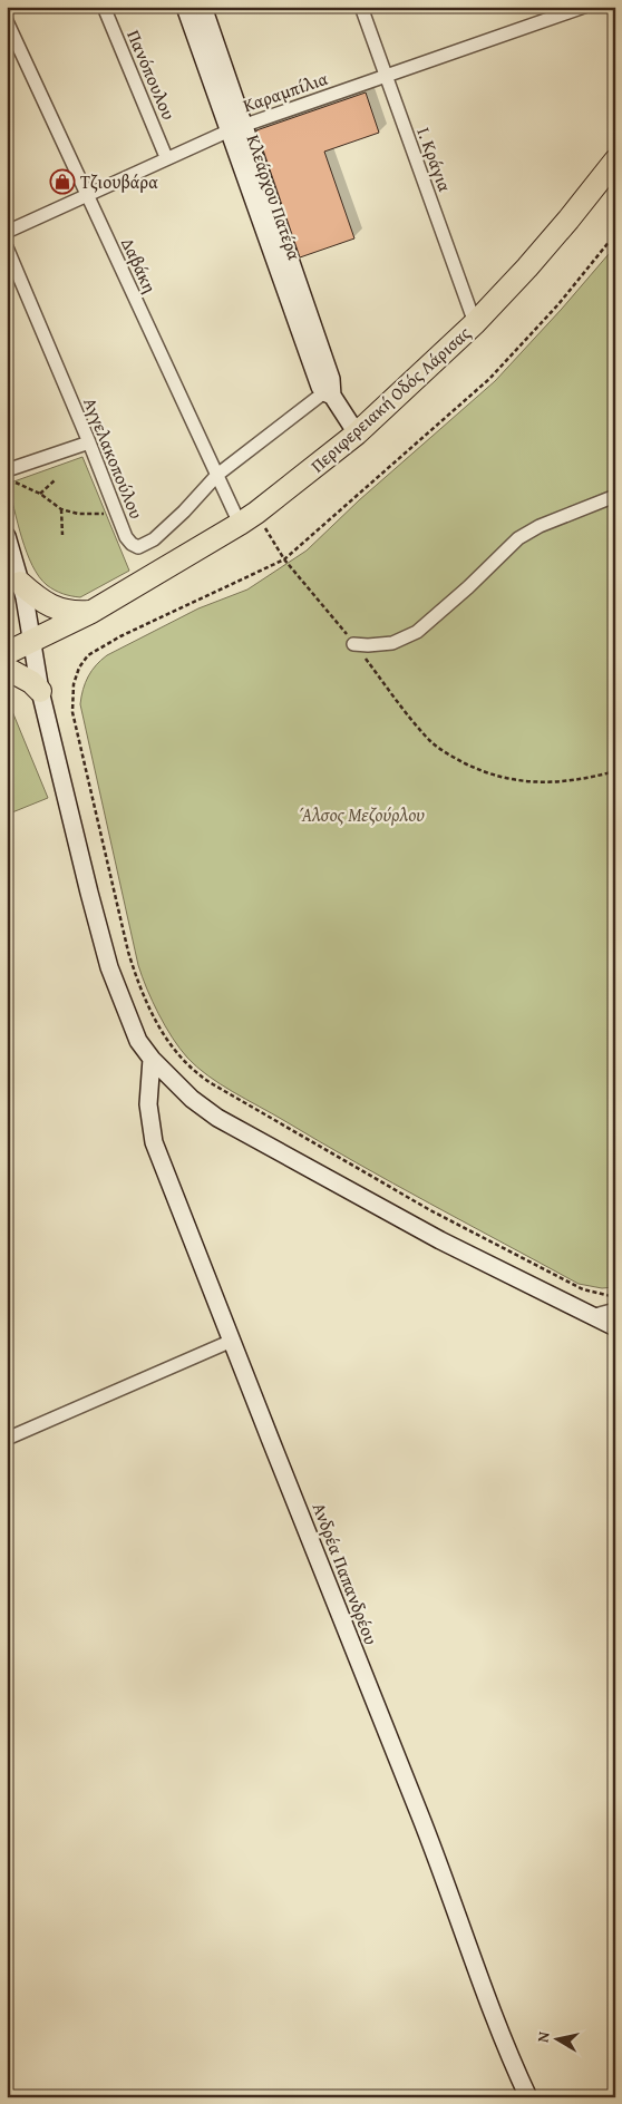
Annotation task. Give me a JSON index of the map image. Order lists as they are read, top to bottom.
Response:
{
  "streets": {
    "highway": ["Περιφερειακή Οδός Λάρισας"],
    "street": [
      "Πανόπουλου",
      "Καραμπίλια",
      "Ι. Κράγια",
      "Κλεάρχου Πατέρα",
      "Δαβάκη",
      "Αγγελακοπούλου",
      "Ανδρέα Παπανδρέου"
    ]
  },
  "crossings": [
    ["Πανόπουλου", "Καραμπίλια"],
    ["Καραμπίλια", "Ι. Κράγια"],
    ["Καραμπίλια", "Κλεάρχου Πατέρα"],
    ["Καραμπίλια", "Δαβάκη"],
    ["Ι. Κράγια", "Περιφερειακή Οδός Λάρισας"],
    ["Κλεάρχου Πατέρα", "Περιφερειακή Οδός Λάρισας"],
    ["Κλεάρχου Πατέρα", "Αγγελακοπούλου"],
    ["Δαβάκη", "Περιφερειακή Οδός Λάρισας"],
    ["Δαβάκη", "Αγγελακοπούλου"]
  ],
  "parks": ["Άλσος Μεζούρλου"],
  "places": {
    "shop": ["Τζιουβάρα"]
  },
  "north": "left"
}
